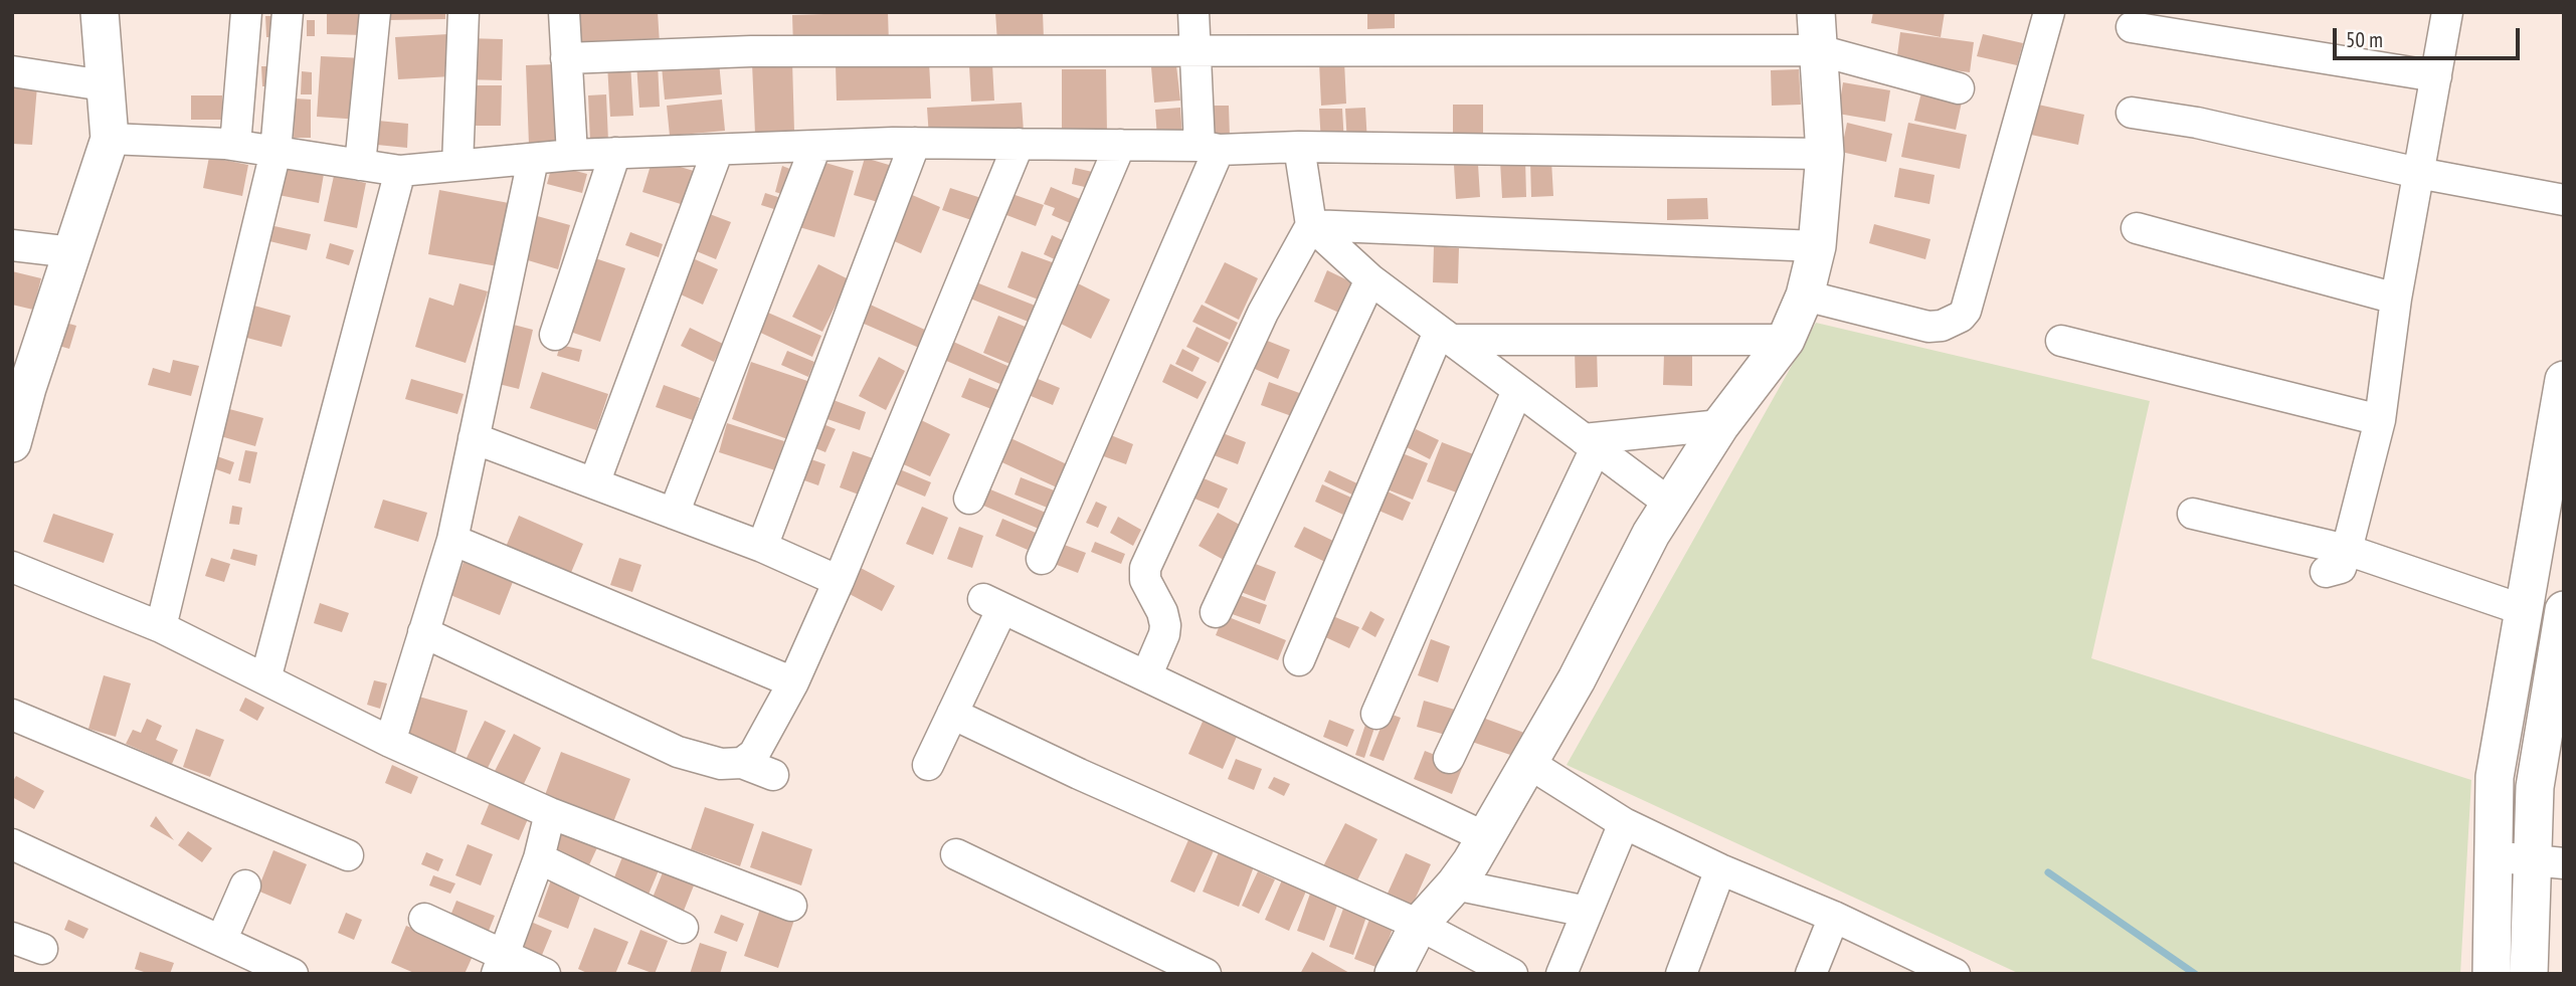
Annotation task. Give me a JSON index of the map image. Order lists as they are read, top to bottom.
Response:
{
  "scale_bar": "50 m"
}
